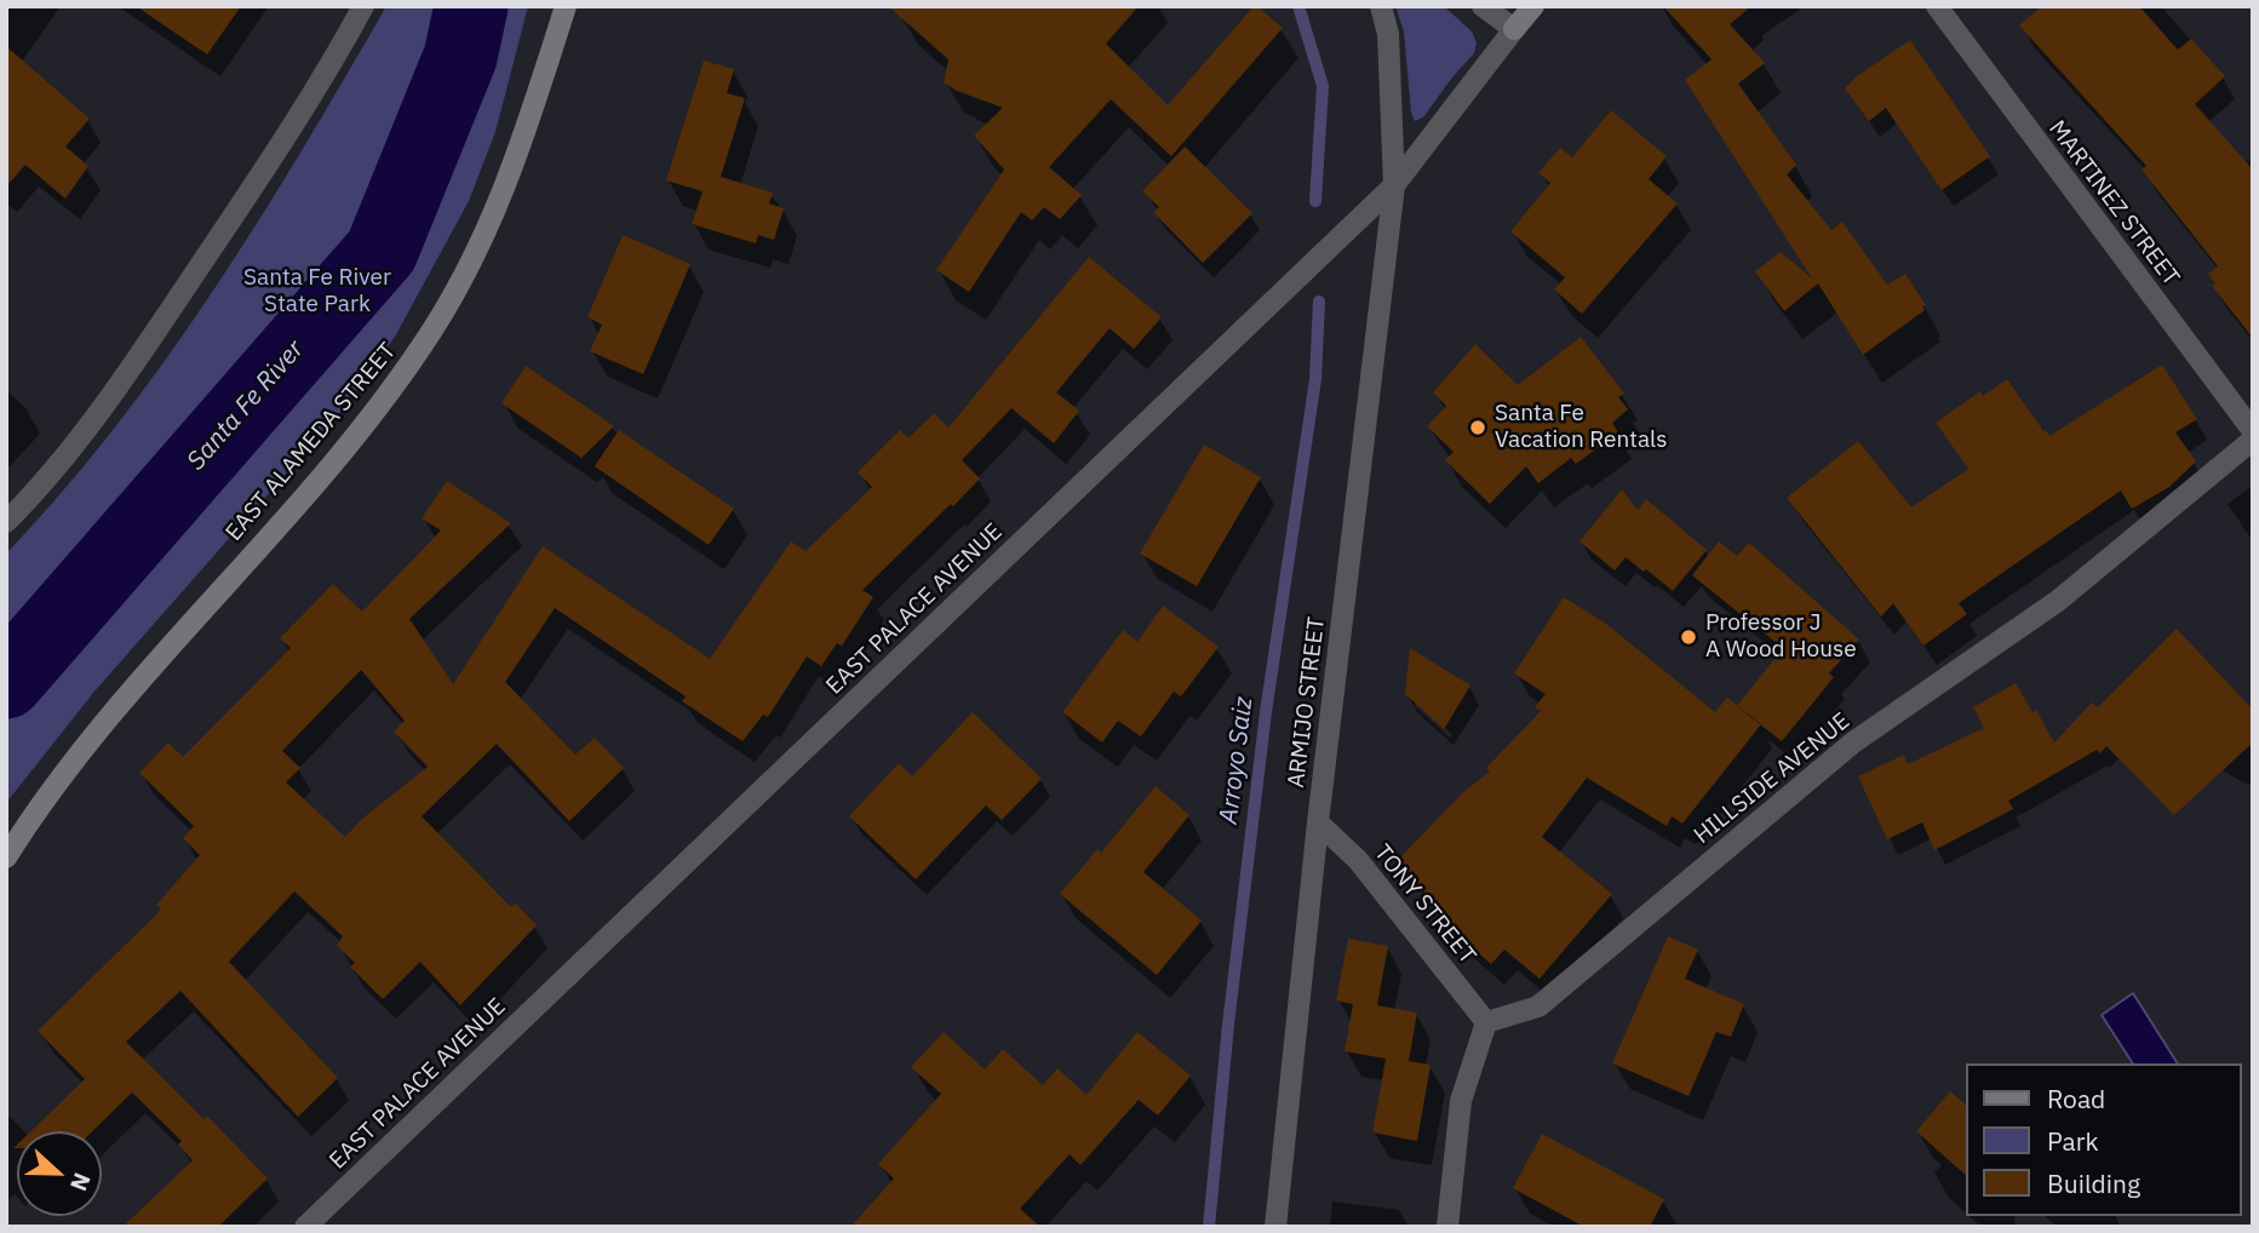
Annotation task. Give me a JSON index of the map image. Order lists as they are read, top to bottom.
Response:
{
  "streets": {
    "street": [
      "MARTINEZ STREET",
      "EAST ALAMEDA STREET",
      "EAST PALACE AVENUE",
      "ARMIJO STREET",
      "HILLSIDE AVENUE",
      "TONY STREET"
    ]
  },
  "crossings": [
    ["EAST PALACE AVENUE", "ARMIJO STREET"],
    ["ARMIJO STREET", "TONY STREET"],
    ["HILLSIDE AVENUE", "TONY STREET"]
  ],
  "water": ["Santa Fe River", "Arroyo Saiz"],
  "parks": ["Santa Fe River State Park"],
  "places": ["Santa Fe Vacation Rentals", "Professor J A Wood House"],
  "legend": ["Road", "Park", "Building"],
  "north": "right"
}
